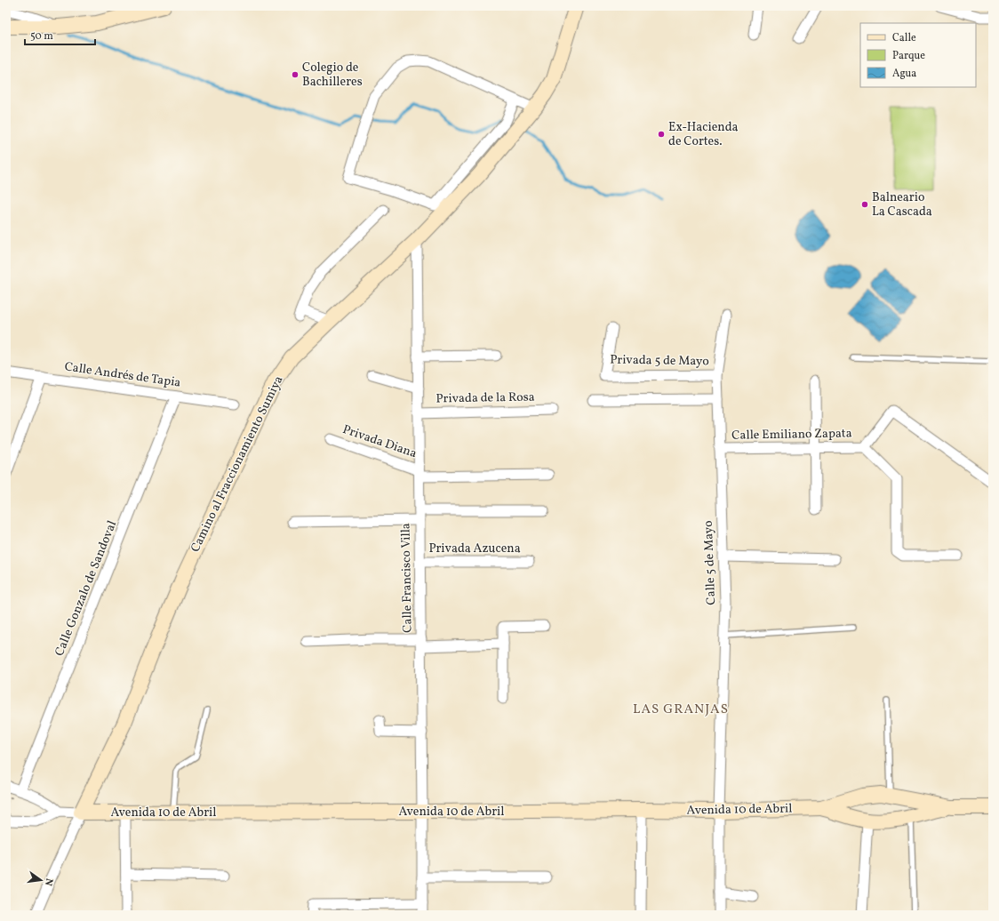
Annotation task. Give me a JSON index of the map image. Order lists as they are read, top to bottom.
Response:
{
  "streets": {
    "street": [
      "Privada 5 de Mayo",
      "Calle Andrés de Tapia",
      "Privada de la Rosa",
      "Calle Emiliano Zapata",
      "Privada Diana",
      "Camino al Fraccionamiento Sumiya",
      "Privada Azucena",
      "Calle 5 de Mayo",
      "Calle Francisco Villa",
      "Calle Gonzalo de Sandoval",
      "Avenida 10 de Abril"
    ]
  },
  "crossings": [
    ["Privada 5 de Mayo", "Calle 5 de Mayo"],
    ["Calle Andrés de Tapia", "Calle Gonzalo de Sandoval"],
    ["Privada de la Rosa", "Calle Francisco Villa"],
    ["Calle Emiliano Zapata", "Calle 5 de Mayo"],
    ["Privada Diana", "Calle Francisco Villa"],
    ["Camino al Fraccionamiento Sumiya", "Calle Francisco Villa"],
    ["Camino al Fraccionamiento Sumiya", "Avenida 10 de Abril"],
    ["Privada Azucena", "Calle Francisco Villa"],
    ["Calle 5 de Mayo", "Avenida 10 de Abril"],
    ["Calle Francisco Villa", "Avenida 10 de Abril"]
  ],
  "districts": ["LAS GRANJAS"],
  "places": ["Colegio de Bachilleres", "Ex-Hacienda de Cortes.", "Balneario La Cascada"],
  "legend": ["Calle", "Parque", "Agua"],
  "scale_bar": "50 m",
  "north": "right"
}
